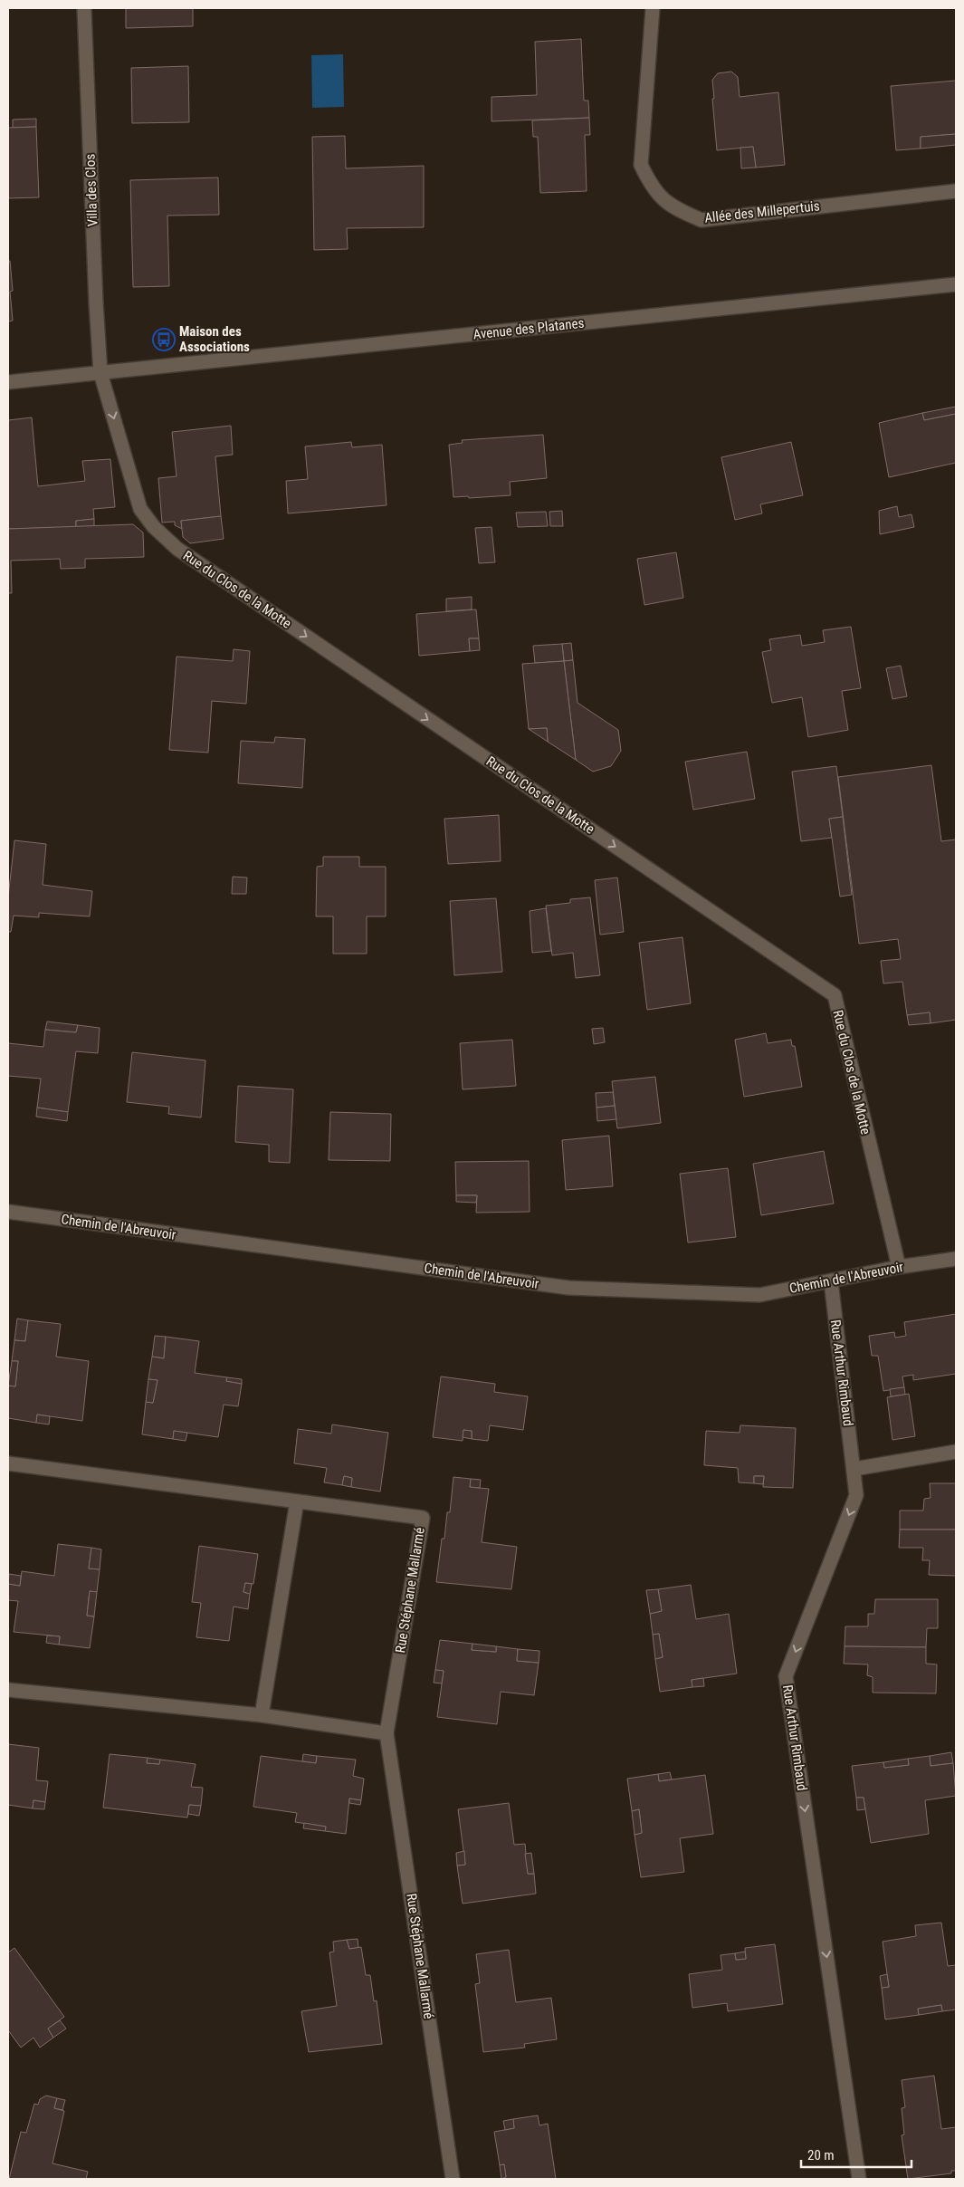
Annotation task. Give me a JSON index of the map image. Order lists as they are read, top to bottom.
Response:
{
  "streets": {
    "street": [
      "Villa des Clos",
      "Allée des Millepertuis",
      "Avenue des Platanes",
      "Rue du Clos de la Motte",
      "Chemin de l'Abreuvoir",
      "Rue Arthur Rimbaud",
      "Rue Stéphane Mallarmé"
    ]
  },
  "crossings": [
    ["Villa des Clos", "Avenue des Platanes"],
    ["Villa des Clos", "Rue du Clos de la Motte"],
    ["Avenue des Platanes", "Rue du Clos de la Motte"],
    ["Rue du Clos de la Motte", "Chemin de l'Abreuvoir"],
    ["Chemin de l'Abreuvoir", "Rue Arthur Rimbaud"]
  ],
  "one_way": ["Rue du Clos de la Motte", "Rue Arthur Rimbaud"],
  "places": {
    "bus stop": ["Maison des Associations"]
  },
  "scale_bar": "20 m"
}
